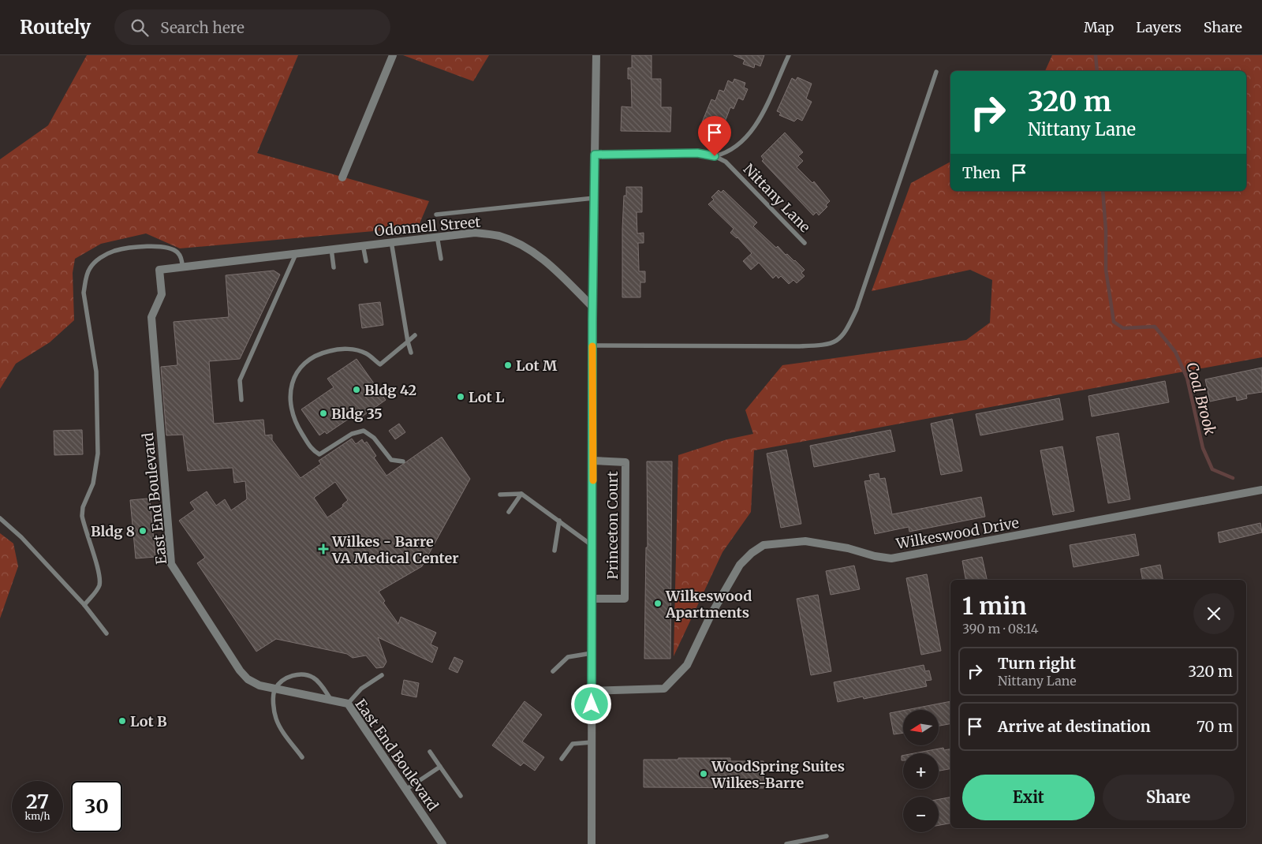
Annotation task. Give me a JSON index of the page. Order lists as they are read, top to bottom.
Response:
{
  "streets": {
    "street": [
      "Odonnell Street",
      "East End Boulevard",
      "Princeton Court",
      "Wilkeswood Drive"
    ],
    "lane": ["Nittany Lane"]
  },
  "crossings": [
    ["Odonnell Street", "East End Boulevard"]
  ],
  "water": ["Coal Brook"],
  "places": {
    "other": [
      "Lot M",
      "Bldg 42",
      "Lot L",
      "Bldg 35",
      "Bldg 8",
      "Wilkeswood Apartments",
      "Lot B",
      "WoodSpring Suites Wilkes-Barre"
    ],
    "health": ["Wilkes - Barre VA Medical Center"]
  },
  "north": "left",
  "page": {
    "header": "Routely",
    "search": "Search here",
    "nav": ["Map", "Layers", "Share"],
    "turn": ["320 m", "Nittany Lane"],
    "then": "Then",
    "heading": ["1 min", "390 m · 08:14"],
    "list": [
      {
        "name": "Turn right",
        "note": "Nittany Lane",
        "value": "320 m"
      },
      {
        "name": "Arrive at destination",
        "value": "70 m"
      }
    ],
    "map_buttons": ["+", "−"],
    "buttons": ["Exit", "Share"],
    "speed": "27 km/h",
    "limit": "30"
  }
}
